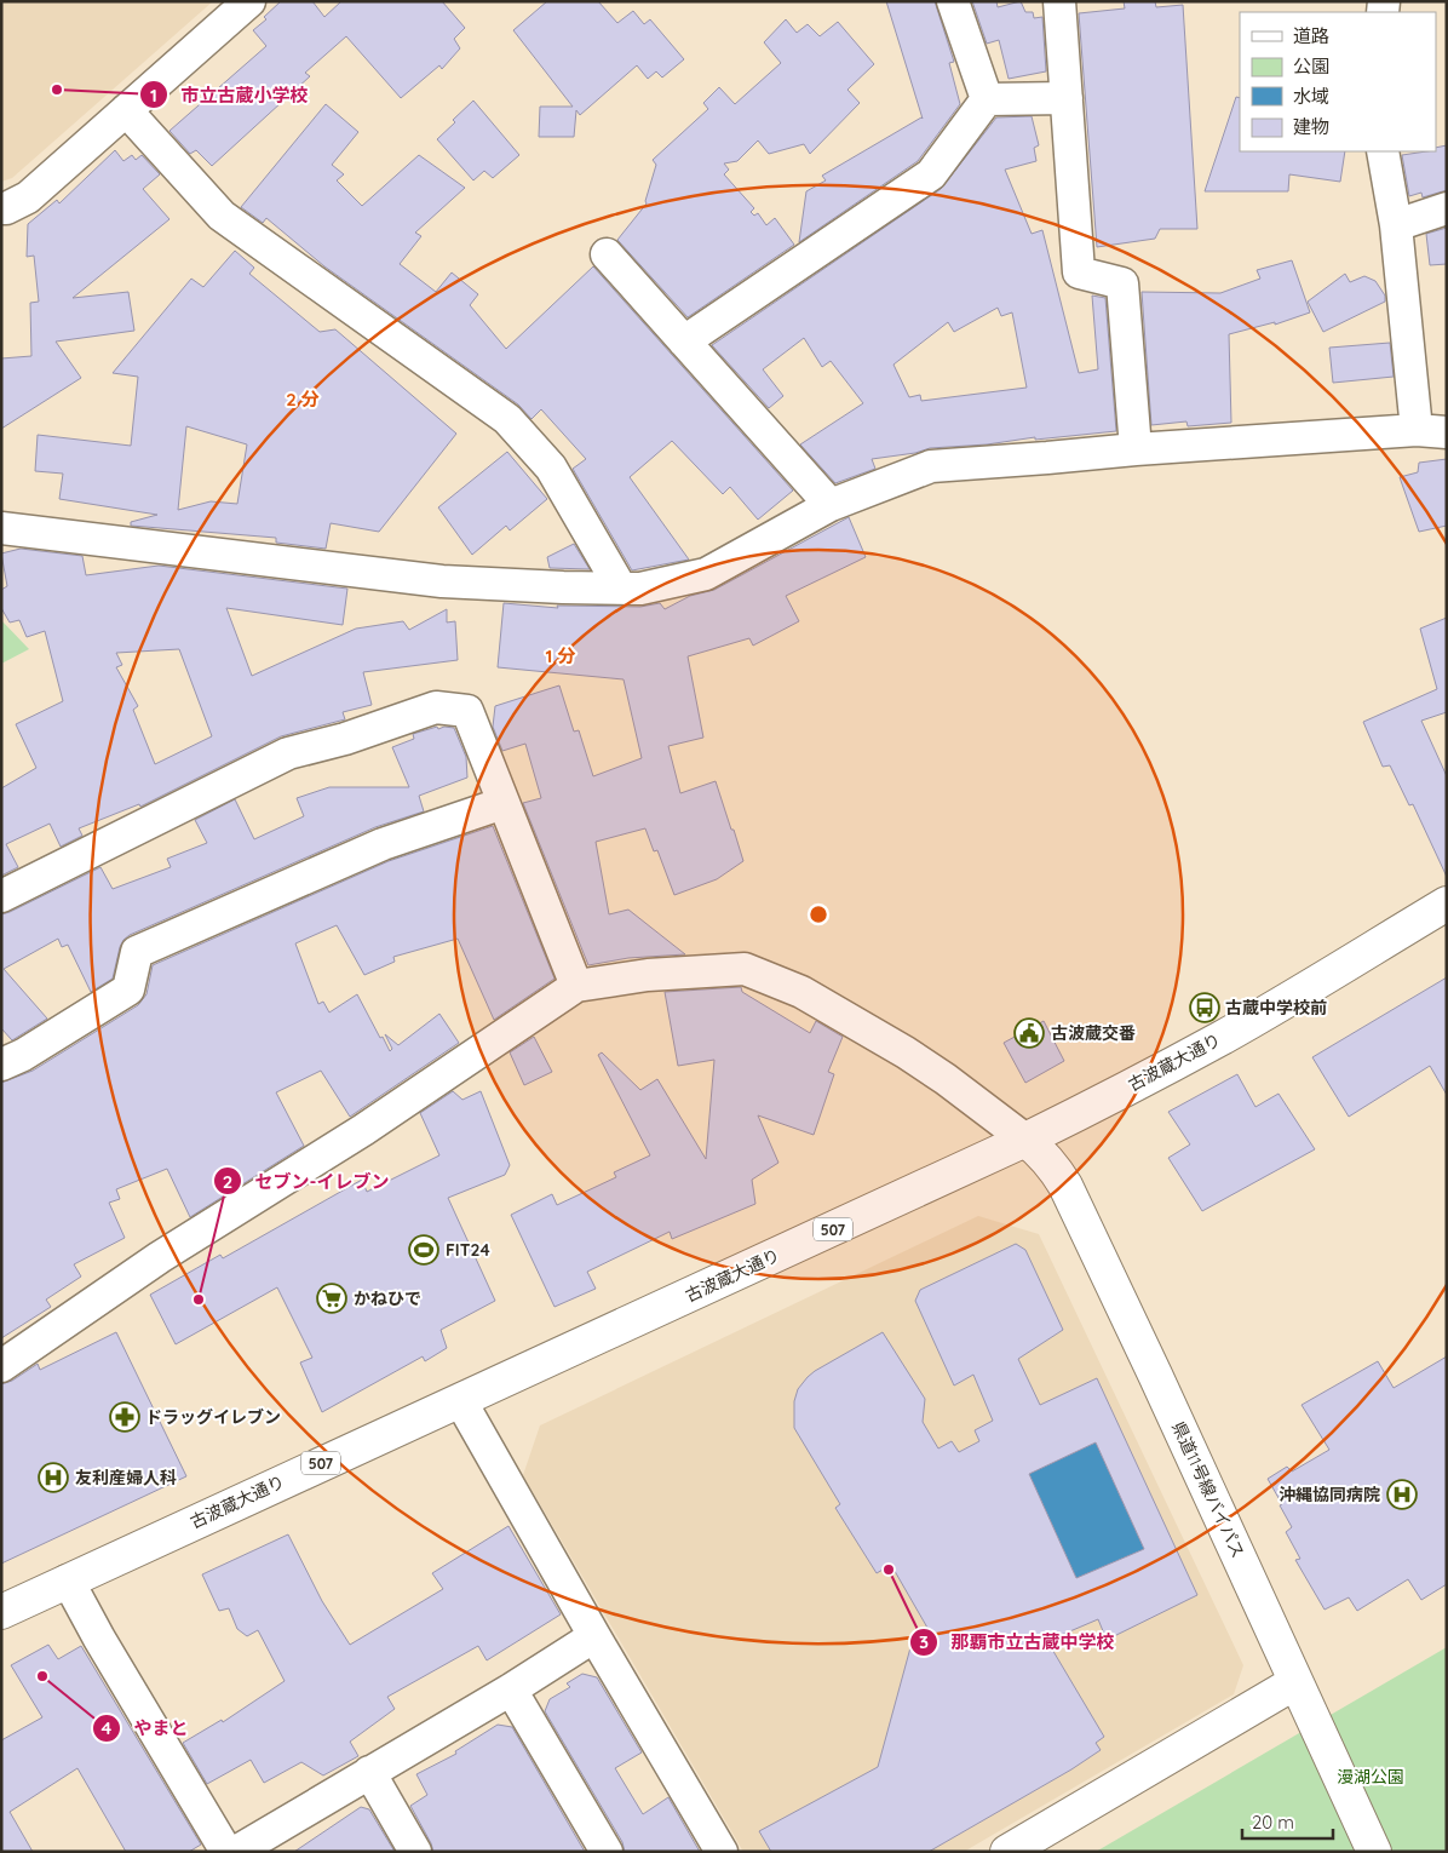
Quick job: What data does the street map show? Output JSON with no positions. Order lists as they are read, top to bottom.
{
  "streets": {
    "main road": ["古波蔵大通り", "507", "県道11号線バイパス"]
  },
  "crossings": [
    ["古波蔵大通り", "県道11号線バイパス"]
  ],
  "parks": ["漫湖公園"],
  "places": {
    "other": [
      "市立古蔵小学校",
      "セブン-イレブン",
      "那覇市立古蔵中学校",
      "やまと"
    ],
    "bus stop": ["古蔵中学校前"],
    "public building": ["古波蔵交番"],
    "sports": ["FIT24"],
    "supermarket": ["かねひで"],
    "pharmacy": ["ドラッグイレブン"],
    "hospital": ["友利産婦人科", "沖縄協同病院"]
  },
  "legend": [
    "道路",
    "公園",
    "水域",
    "建物"
  ],
  "scale_bar": "20 m",
  "rings": ["2 分", "1 分"]
}
